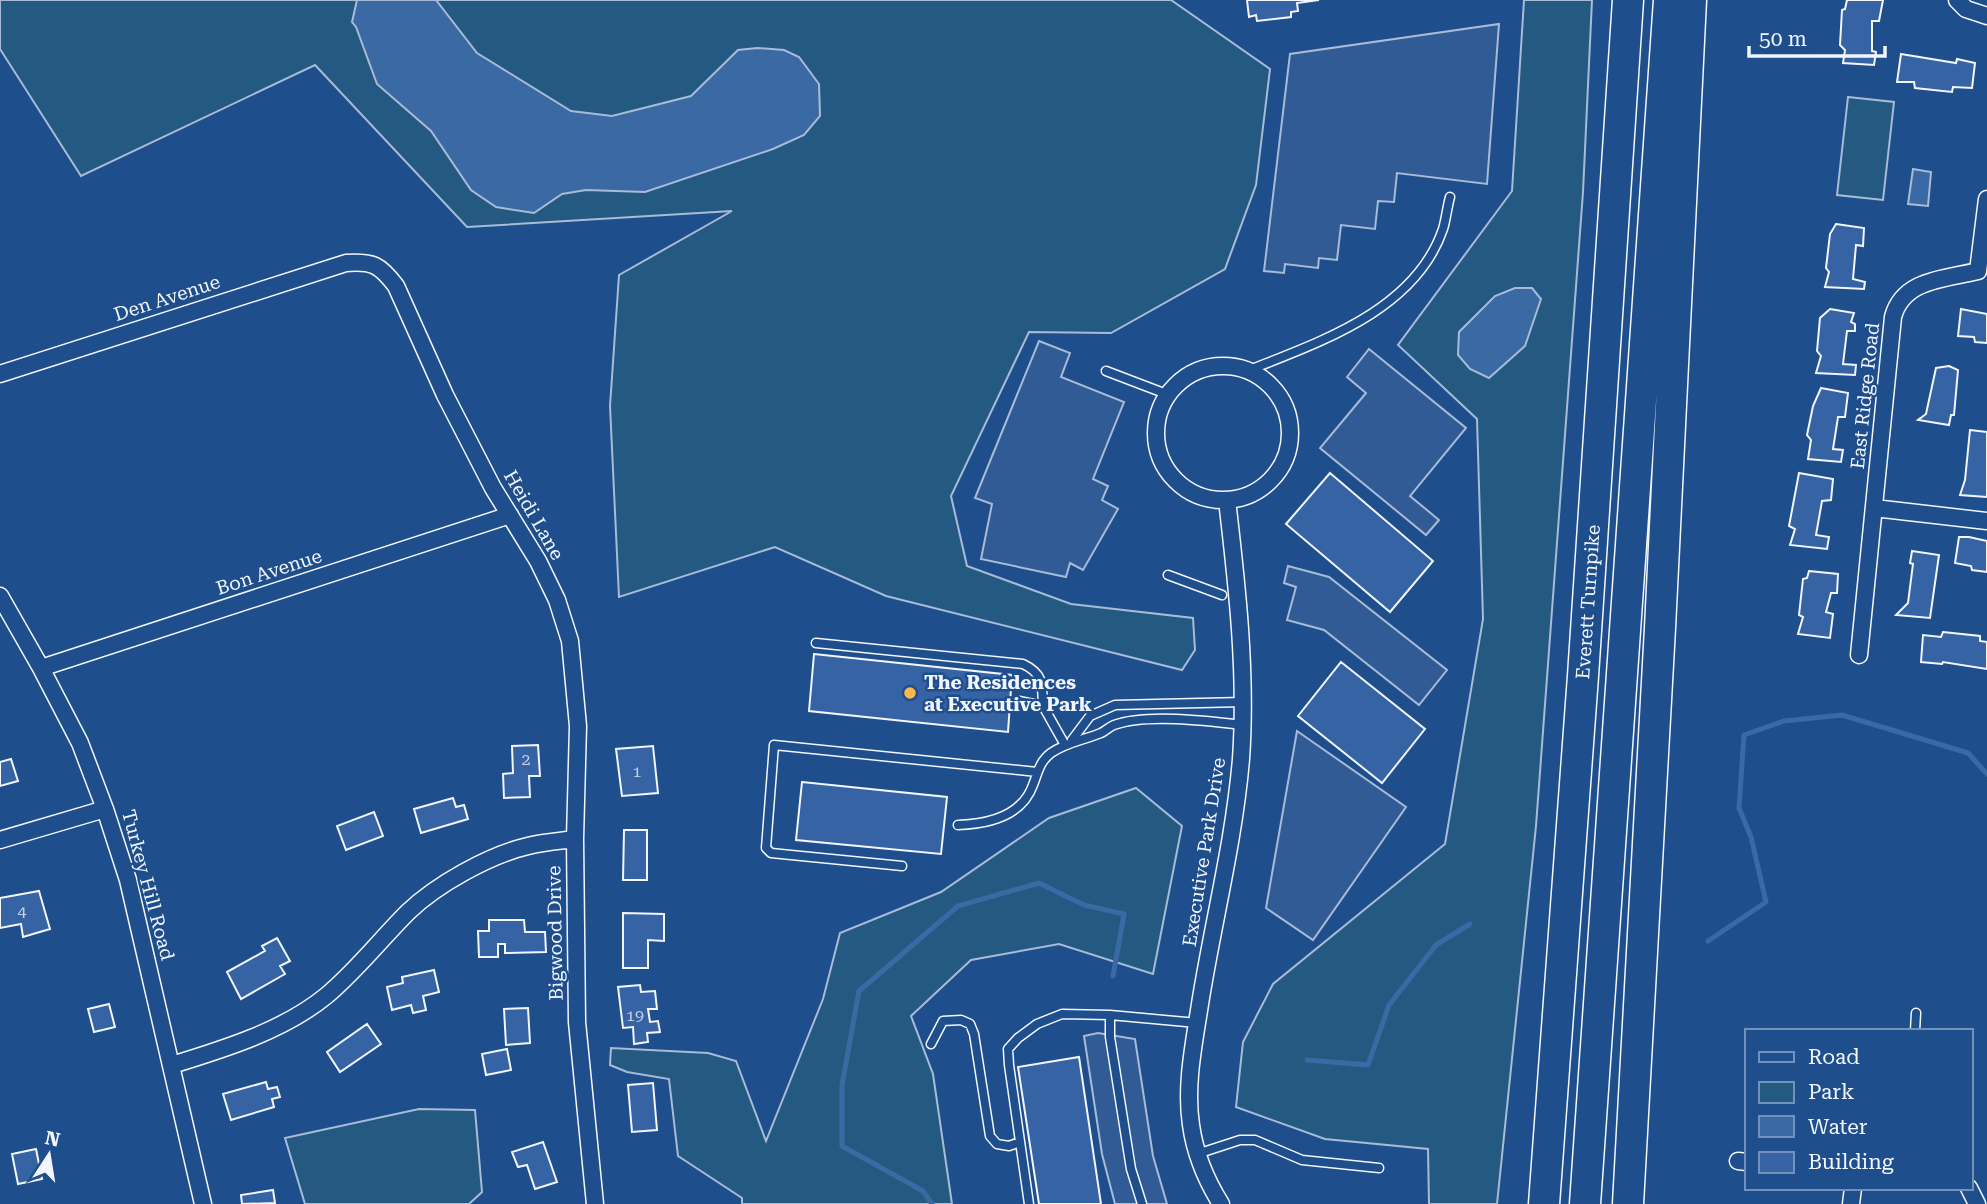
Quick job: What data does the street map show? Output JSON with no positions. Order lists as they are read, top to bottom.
{
  "streets": {
    "highway": ["Everett Turnpike"],
    "street": [
      "Den Avenue",
      "East Ridge Road",
      "Heidi Lane",
      "Bon Avenue",
      "Executive Park Drive",
      "Turkey Hill Road",
      "Bigwood Drive"
    ]
  },
  "crossings": [
    ["Den Avenue", "Heidi Lane"],
    ["Heidi Lane", "Bon Avenue"],
    ["Heidi Lane", "Bigwood Drive"],
    ["Bon Avenue", "Turkey Hill Road"],
    ["Turkey Hill Road", "Bigwood Drive"]
  ],
  "places": ["The Residences at Executive Park"],
  "house_numbers": [
    "2",
    "1",
    "4",
    "19"
  ],
  "legend": [
    "Road",
    "Park",
    "Water",
    "Building"
  ],
  "scale_bar": "50 m",
  "north": "top"
}
